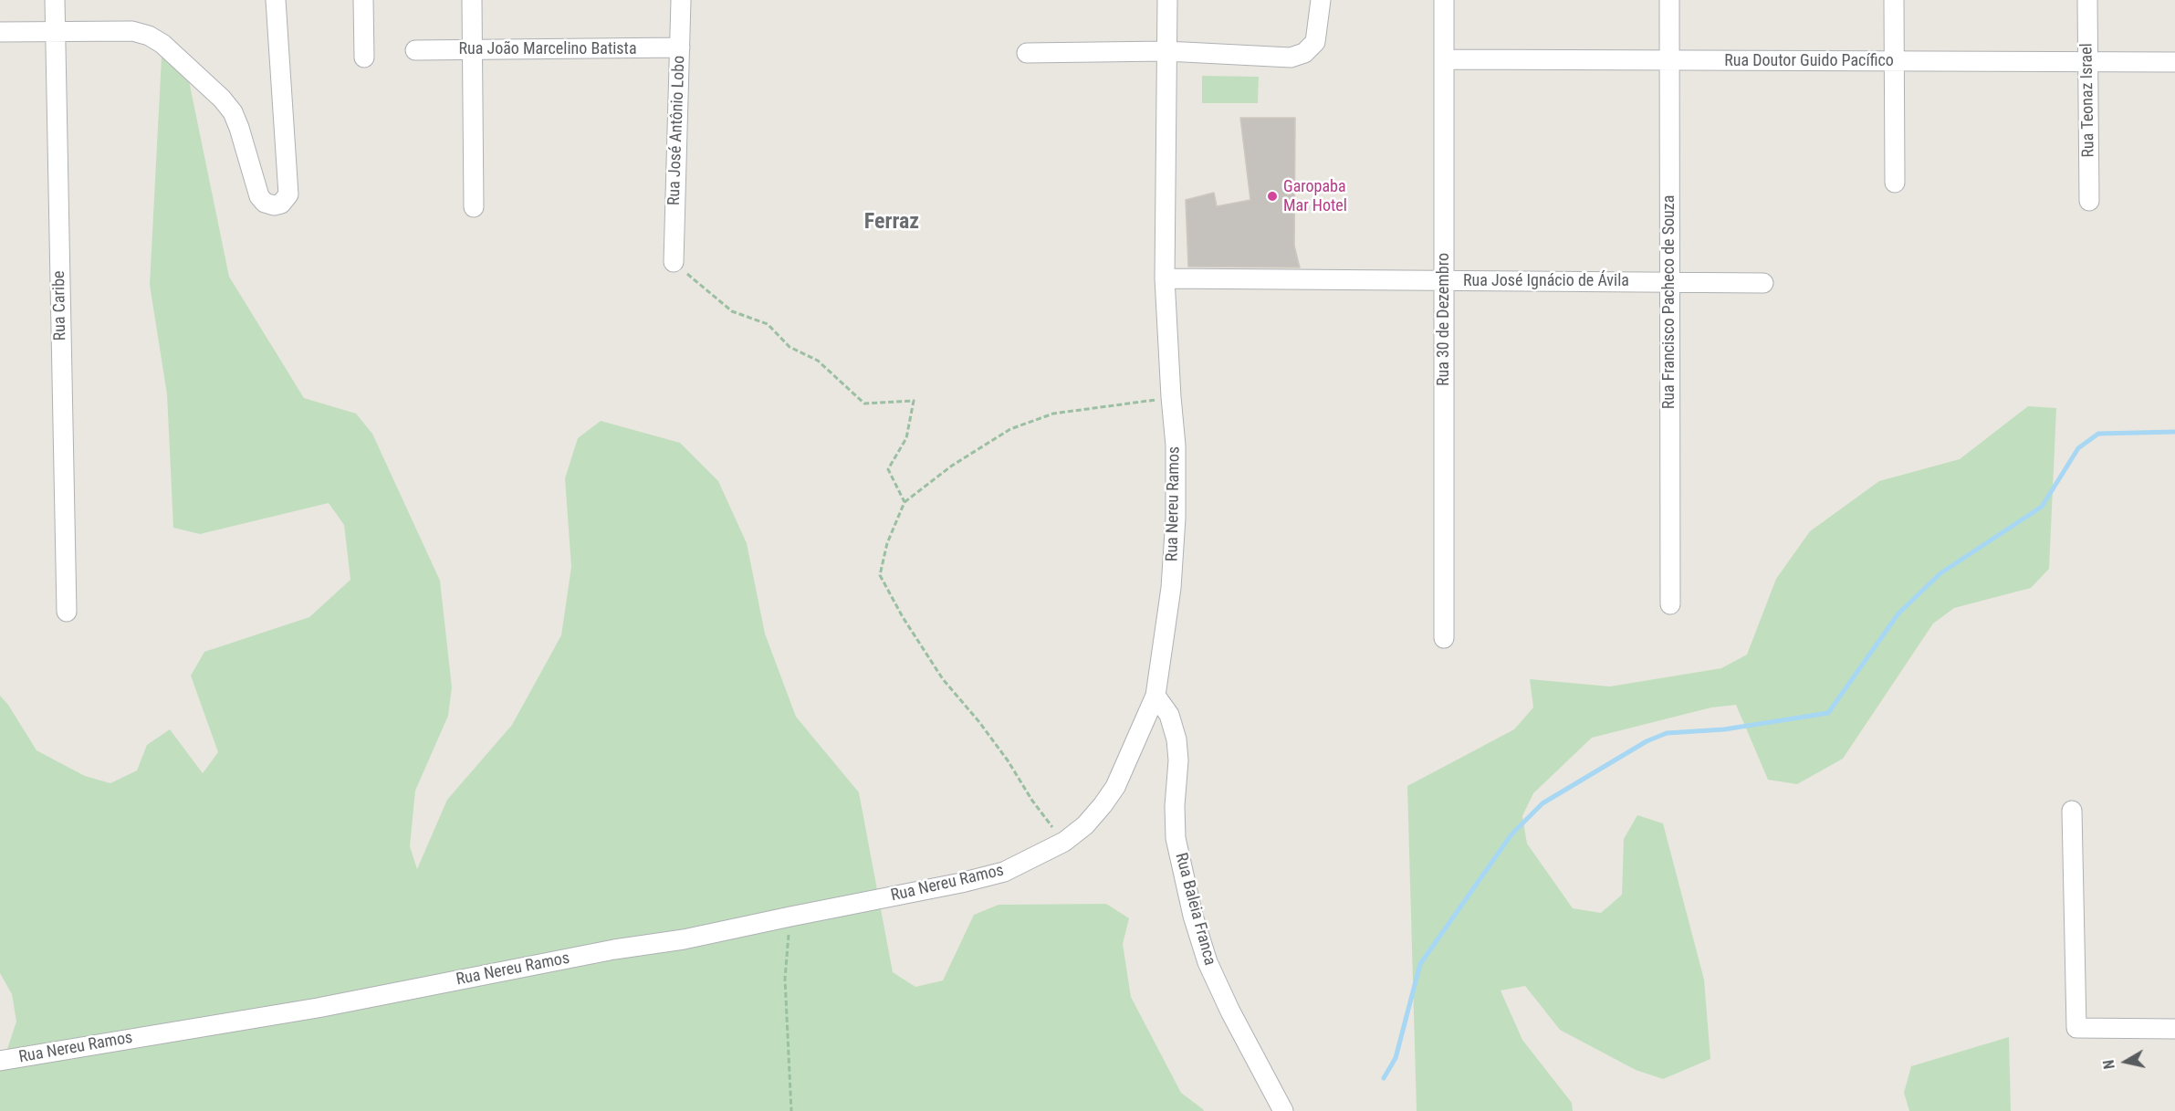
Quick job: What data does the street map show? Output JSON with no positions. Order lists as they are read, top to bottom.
{
  "streets": {
    "street": [
      "Rua João Marcelino Batista",
      "Rua Doutor Guido Pacífico",
      "Rua Teonaz Israel",
      "Rua José Antônio Lobo",
      "Rua José Ignácio de Ávila",
      "Rua Francisco Pacheco de Souza",
      "Rua Caribe",
      "Rua 30 de Dezembro",
      "Rua Nereu Ramos",
      "Rua Baleia Franca"
    ]
  },
  "crossings": [
    ["Rua João Marcelino Batista", "Rua José Antônio Lobo"],
    ["Rua Doutor Guido Pacífico", "Rua Teonaz Israel"],
    ["Rua Doutor Guido Pacífico", "Rua Francisco Pacheco de Souza"],
    ["Rua Doutor Guido Pacífico", "Rua 30 de Dezembro"],
    ["Rua José Ignácio de Ávila", "Rua Francisco Pacheco de Souza"],
    ["Rua José Ignácio de Ávila", "Rua 30 de Dezembro"],
    ["Rua José Ignácio de Ávila", "Rua Nereu Ramos"],
    ["Rua Nereu Ramos", "Rua Baleia Franca"]
  ],
  "districts": ["Ferraz"],
  "places": ["Garopaba Mar Hotel"],
  "north": "left"
}
